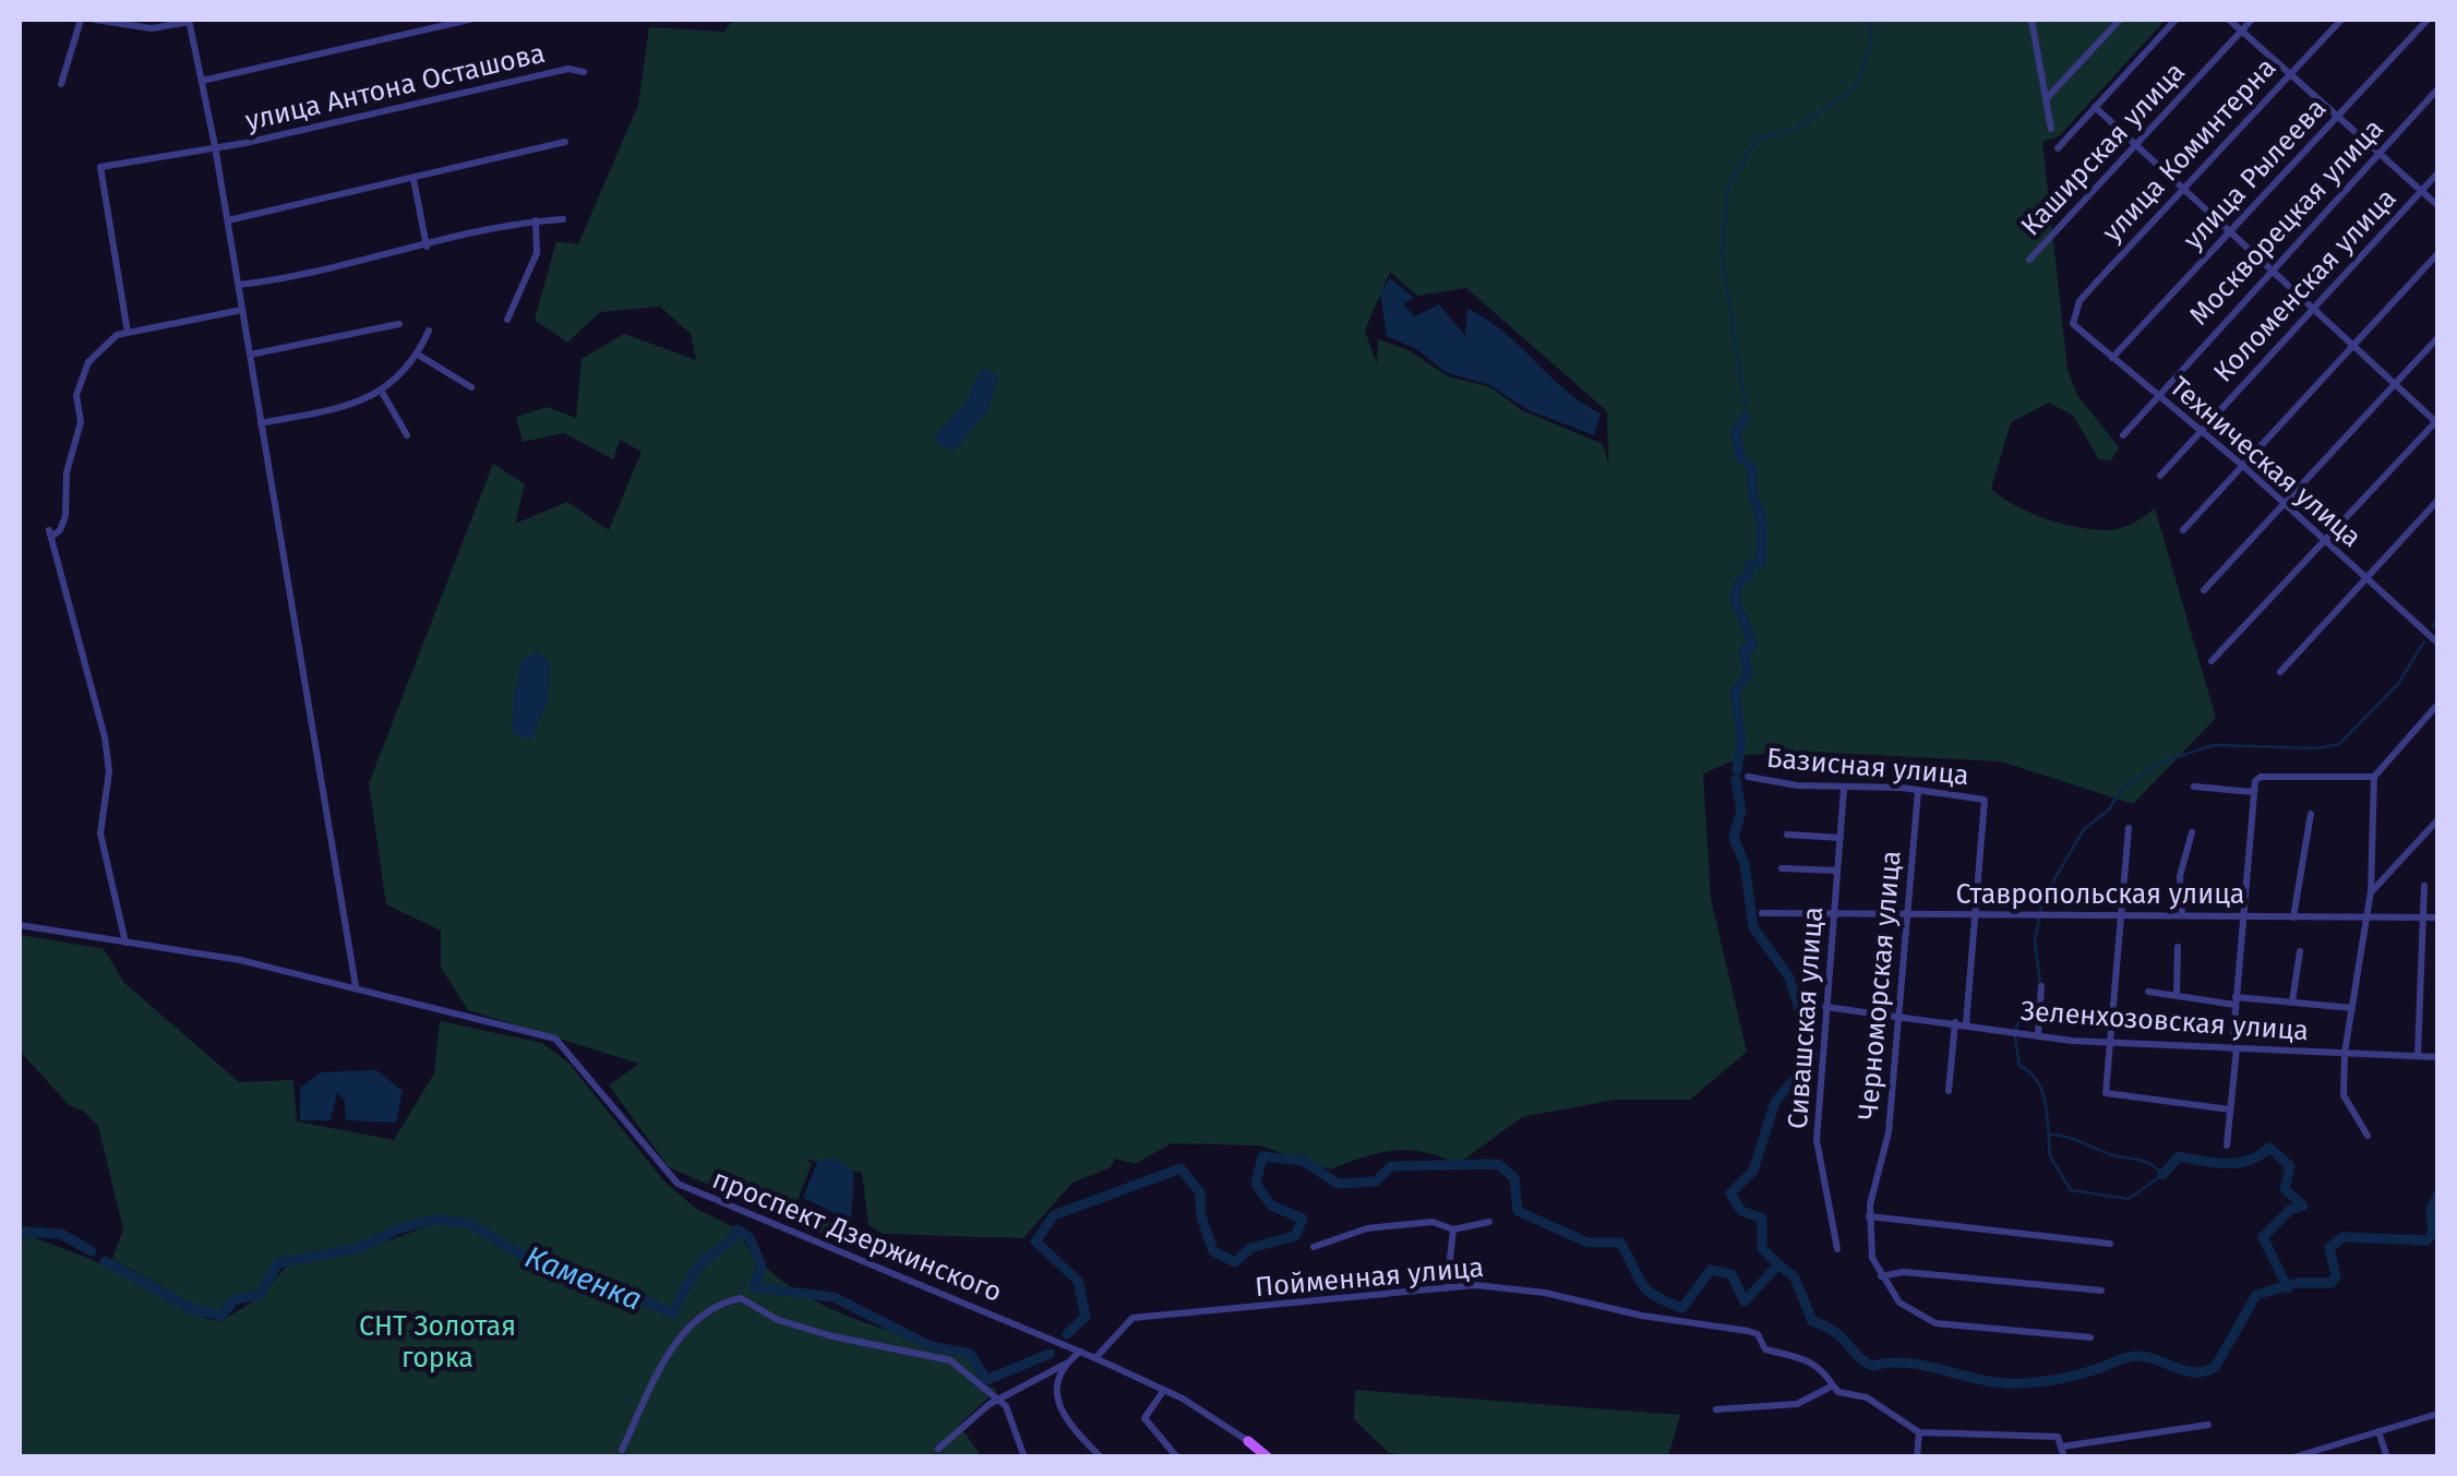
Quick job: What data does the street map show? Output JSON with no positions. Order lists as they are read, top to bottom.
{
  "streets": {
    "main road": ["проспект Дзержинского"],
    "street": [
      "улица Антона Осташова",
      "Каширская улица",
      "улица Коминтерна",
      "улица Рылеева",
      "Москворецкая улица",
      "Коломенская улица",
      "Техническая улица",
      "Базисная улица",
      "Ставропольская улица",
      "Черноморская улица",
      "Сивашская улица",
      "Зеленхозовская улица",
      "Пойменная улица"
    ]
  },
  "crossings": [
    ["улица Коминтерна", "Техническая улица"],
    ["улица Рылеева", "Техническая улица"],
    ["Москворецкая улица", "Техническая улица"],
    ["Коломенская улица", "Техническая улица"],
    ["Базисная улица", "Ставропольская улица"],
    ["Базисная улица", "Черноморская улица"],
    ["Базисная улица", "Сивашская улица"],
    ["Ставропольская улица", "Черноморская улица"],
    ["Ставропольская улица", "Сивашская улица"],
    ["Черноморская улица", "Зеленхозовская улица"],
    ["Сивашская улица", "Зеленхозовская улица"],
    ["проспект Дзержинского", "Пойменная улица"]
  ],
  "water": ["Каменка"],
  "parks": ["СНТ Золотая горка"]
}
